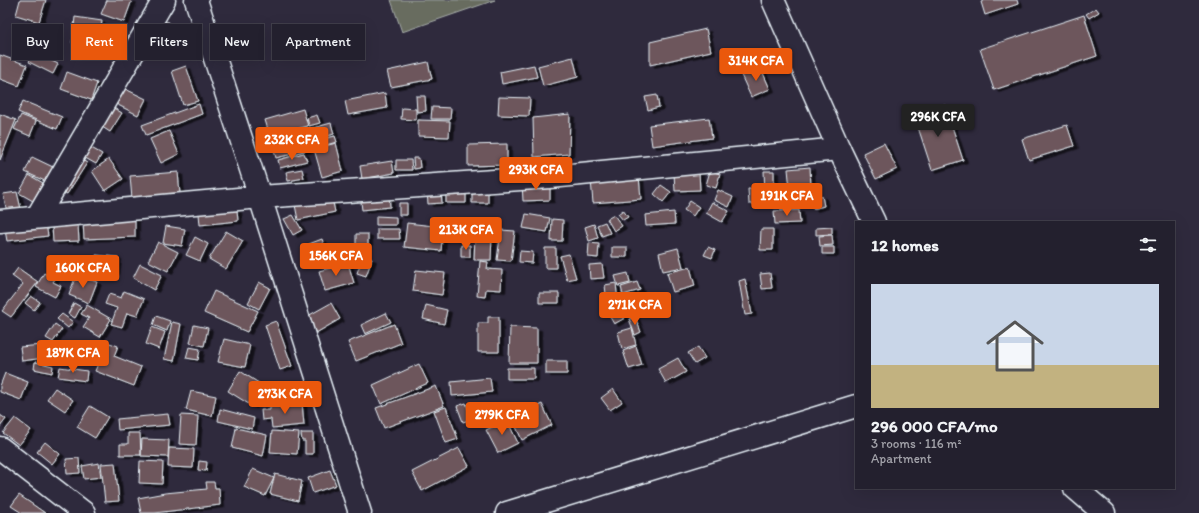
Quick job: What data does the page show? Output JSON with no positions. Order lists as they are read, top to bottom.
{
  "page": {
    "chip": [
      "Buy",
      "Rent",
      "Filters",
      "New",
      "Apartment"
    ],
    "price": [
      "314K CFA",
      "296K CFA",
      "232K CFA",
      "293K CFA",
      "191K CFA",
      "213K CFA",
      "156K CFA",
      "160K CFA",
      "271K CFA",
      "187K CFA",
      "273K CFA",
      "279K CFA"
    ],
    "heading": "12 homes",
    "list": [
      {
        "name": "296 000 CFA/mo",
        "note": "3 rooms · 116 m² · Apartment"
      }
    ]
  }
}
